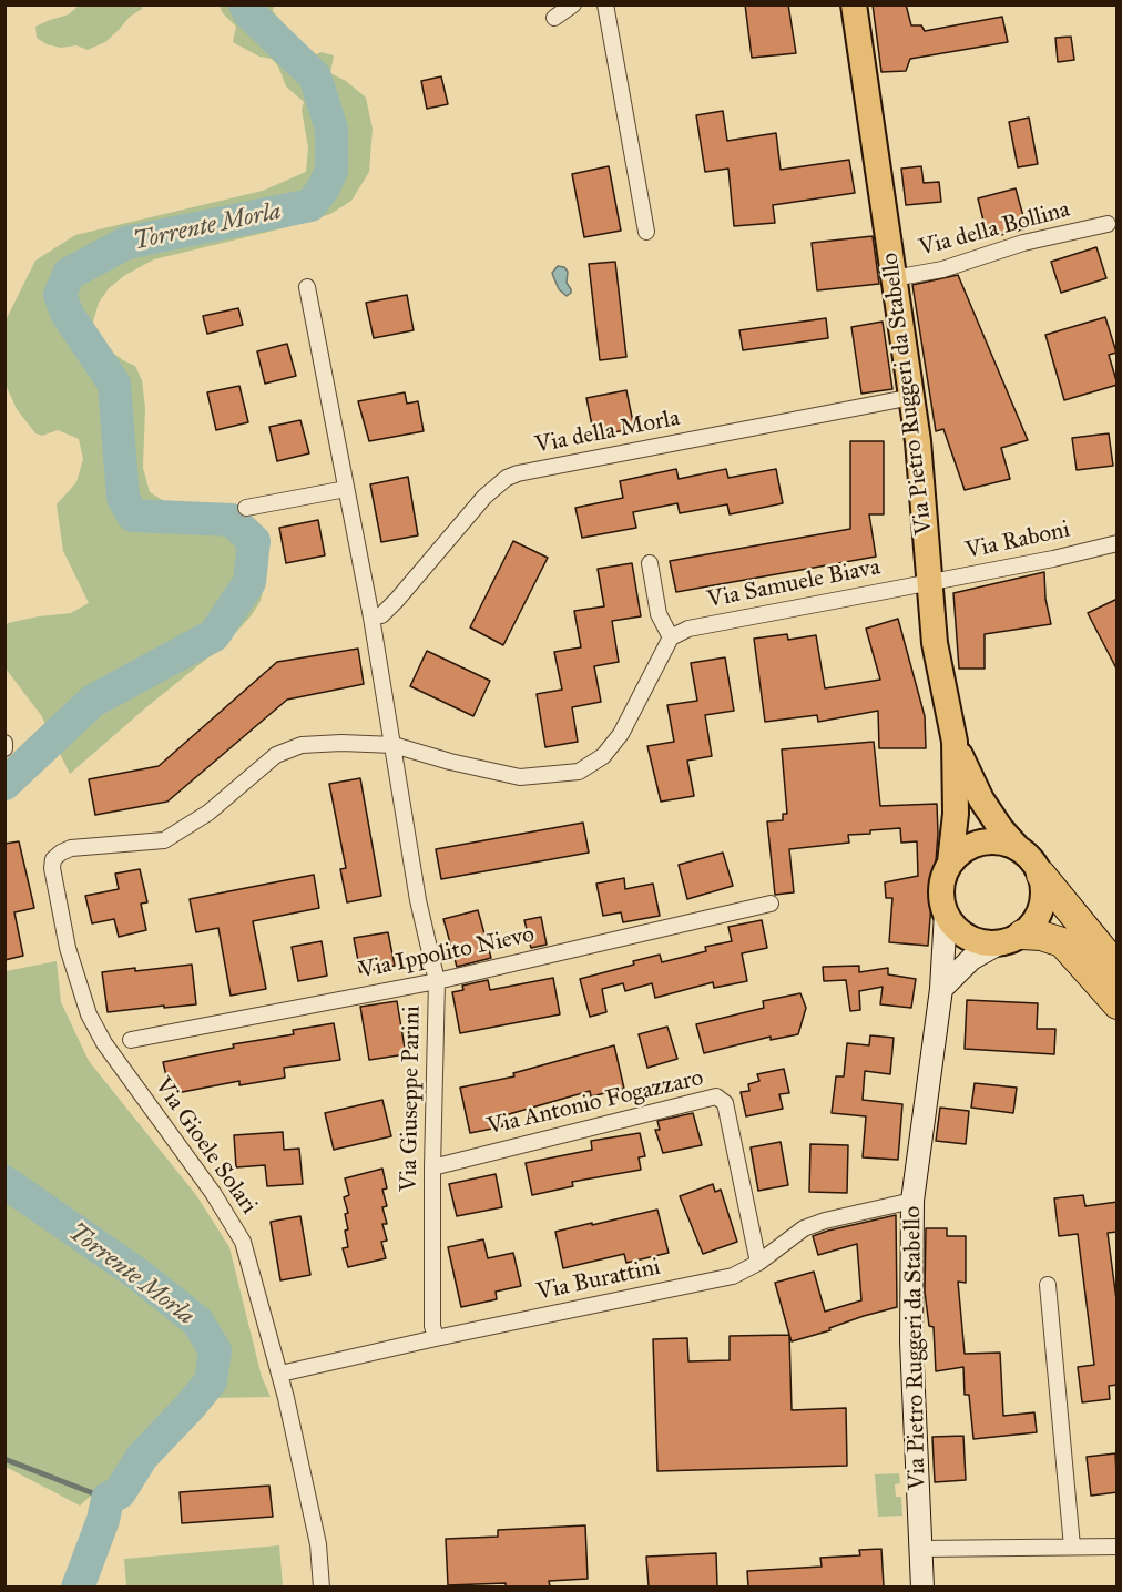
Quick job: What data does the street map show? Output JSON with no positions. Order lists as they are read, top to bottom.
{
  "streets": {
    "main road": ["Via Pietro Ruggeri da Stabello"],
    "street": [
      "Via della Bollina",
      "Via della Morla",
      "Via Raboni",
      "Via Samuele Biava",
      "Via Ippolito Nievo",
      "Via Giuseppe Parini",
      "Via Antonio Fogazzaro",
      "Via Gioele Solari",
      "Via Burattini"
    ]
  },
  "crossings": [
    ["Via della Bollina", "Via Pietro Ruggeri da Stabello"],
    ["Via Pietro Ruggeri da Stabello", "Via della Morla"],
    ["Via Pietro Ruggeri da Stabello", "Via Raboni"],
    ["Via Pietro Ruggeri da Stabello", "Via Samuele Biava"],
    ["Via Pietro Ruggeri da Stabello", "Via Burattini"],
    ["Via Raboni", "Via Samuele Biava"],
    ["Via Ippolito Nievo", "Via Giuseppe Parini"],
    ["Via Giuseppe Parini", "Via Antonio Fogazzaro"],
    ["Via Giuseppe Parini", "Via Gioele Solari"],
    ["Via Giuseppe Parini", "Via Burattini"],
    ["Via Antonio Fogazzaro", "Via Burattini"],
    ["Via Gioele Solari", "Via Burattini"]
  ],
  "water": ["Torrente Morla"]
}
